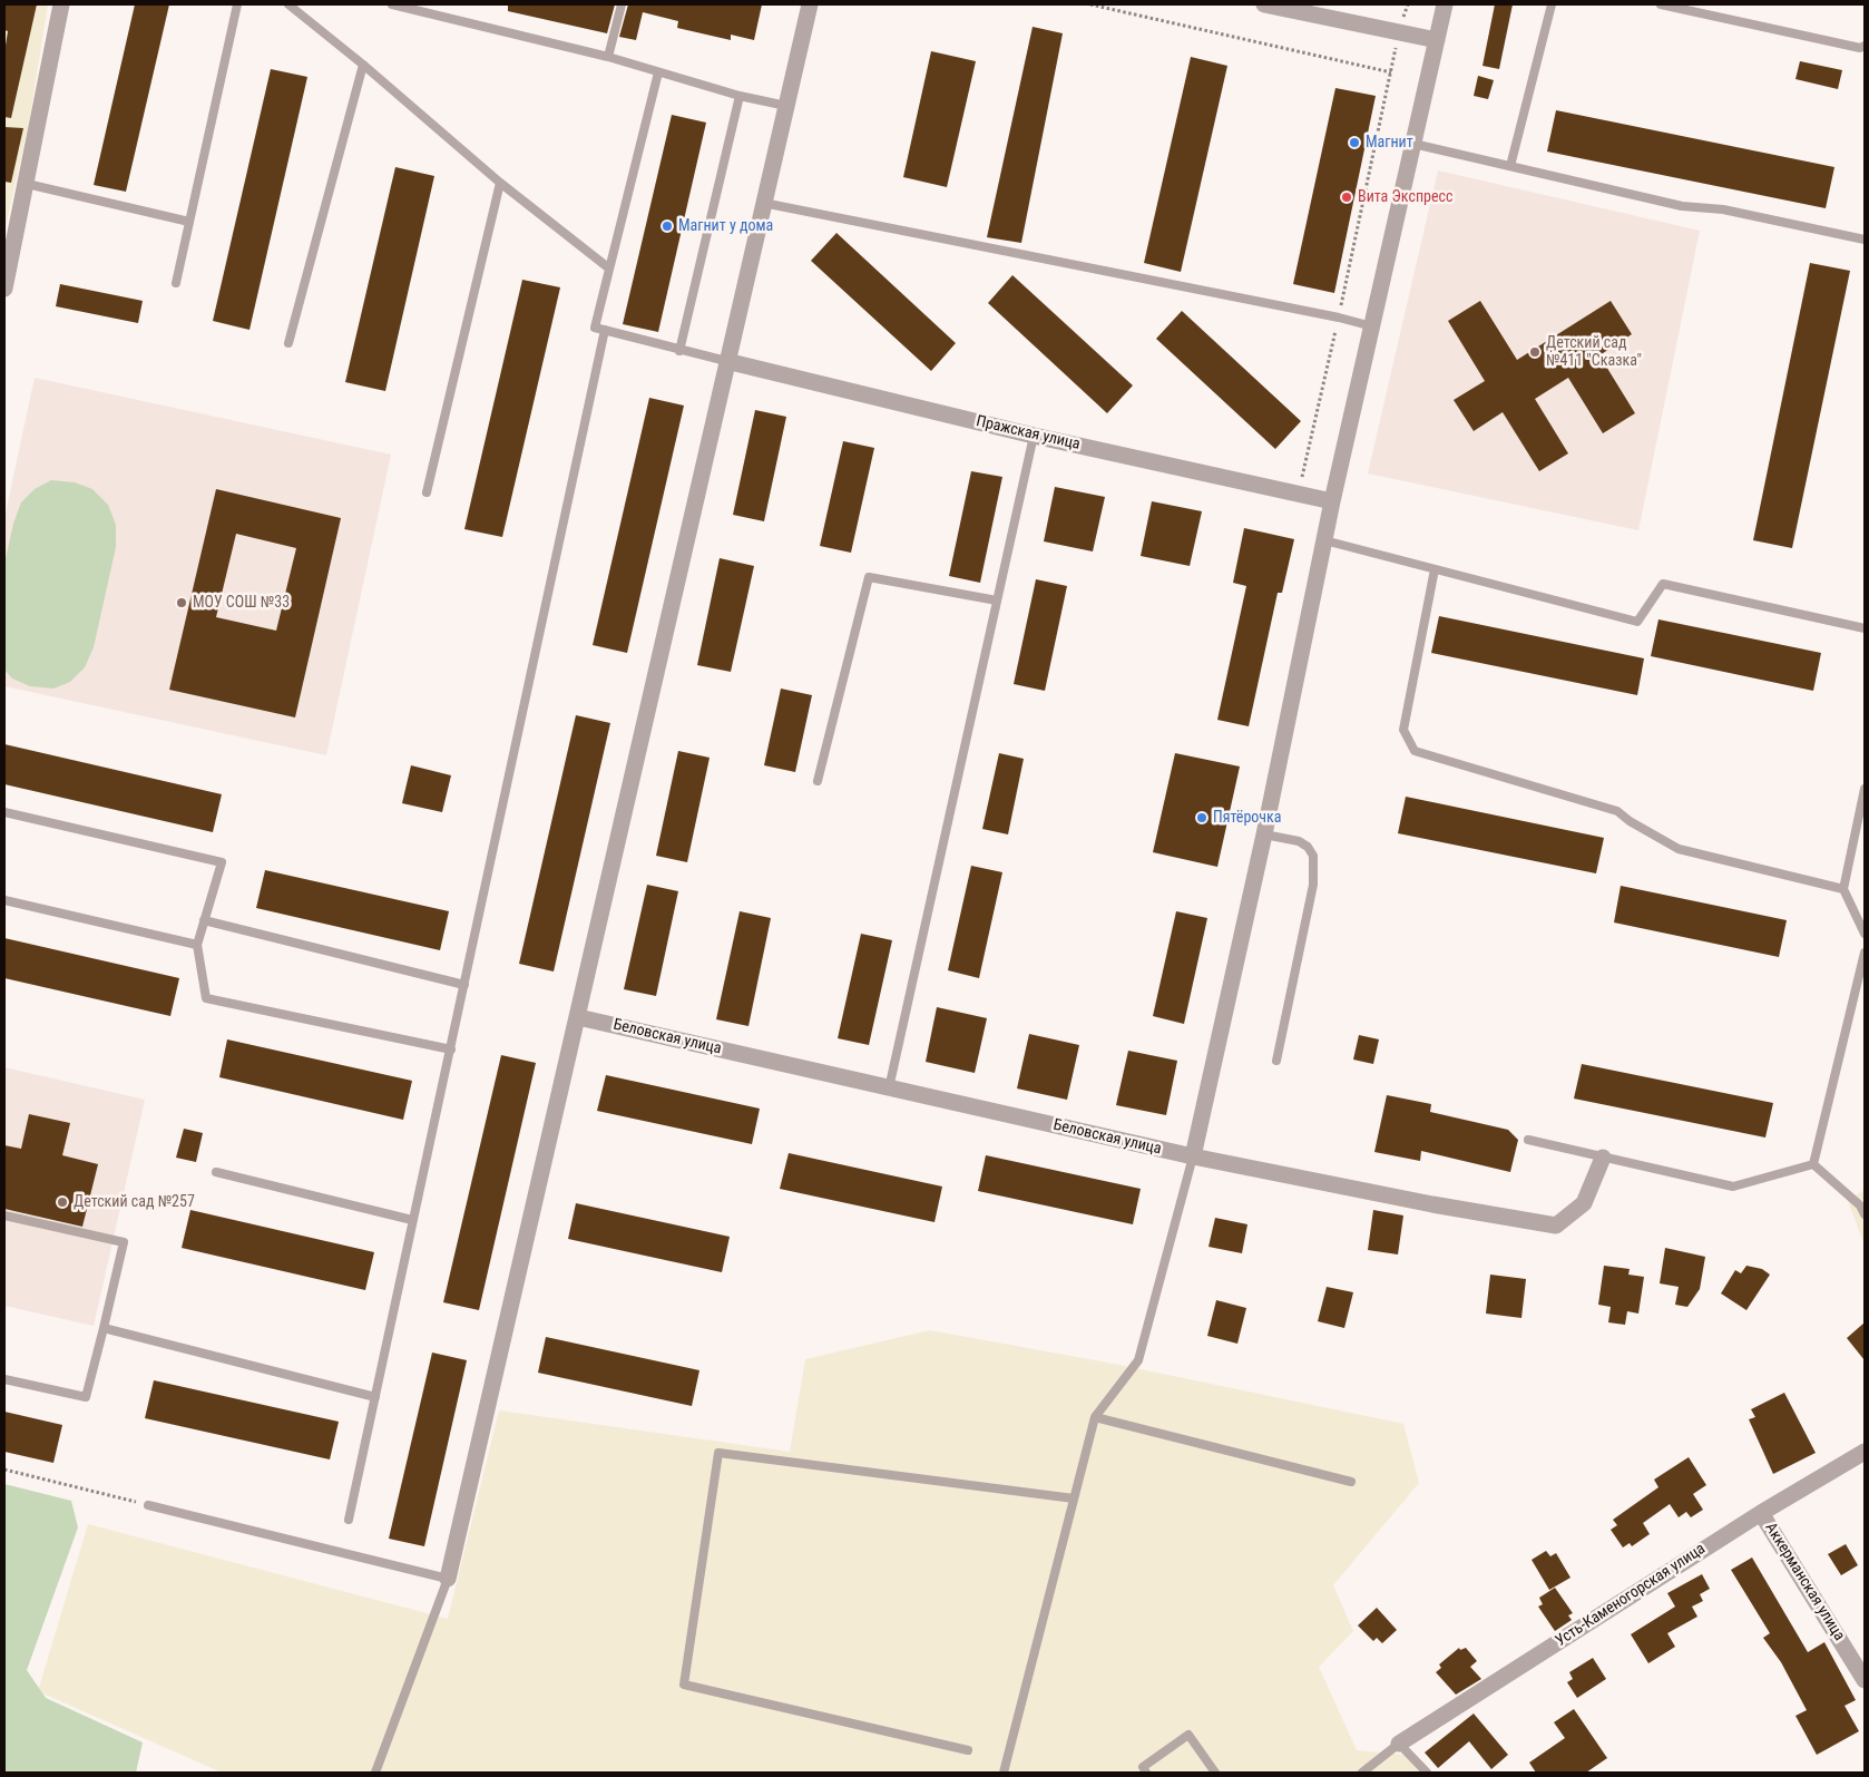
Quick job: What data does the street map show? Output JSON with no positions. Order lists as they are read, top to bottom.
{
  "streets": {
    "street": [
      "Пражская улица",
      "Беловская улица",
      "Аккерманская улица",
      "Усть-Каменогорская улица"
    ]
  },
  "crossings": [
    ["Аккерманская улица", "Усть-Каменогорская улица"]
  ],
  "places": [
    "Магнит",
    "Вита Экспресс",
    "Магнит у дома",
    "Детский сад №411 \"Сказка\"",
    "МОУ СОШ №33",
    "Пятёрочка",
    "Детский сад №257"
  ]
}
